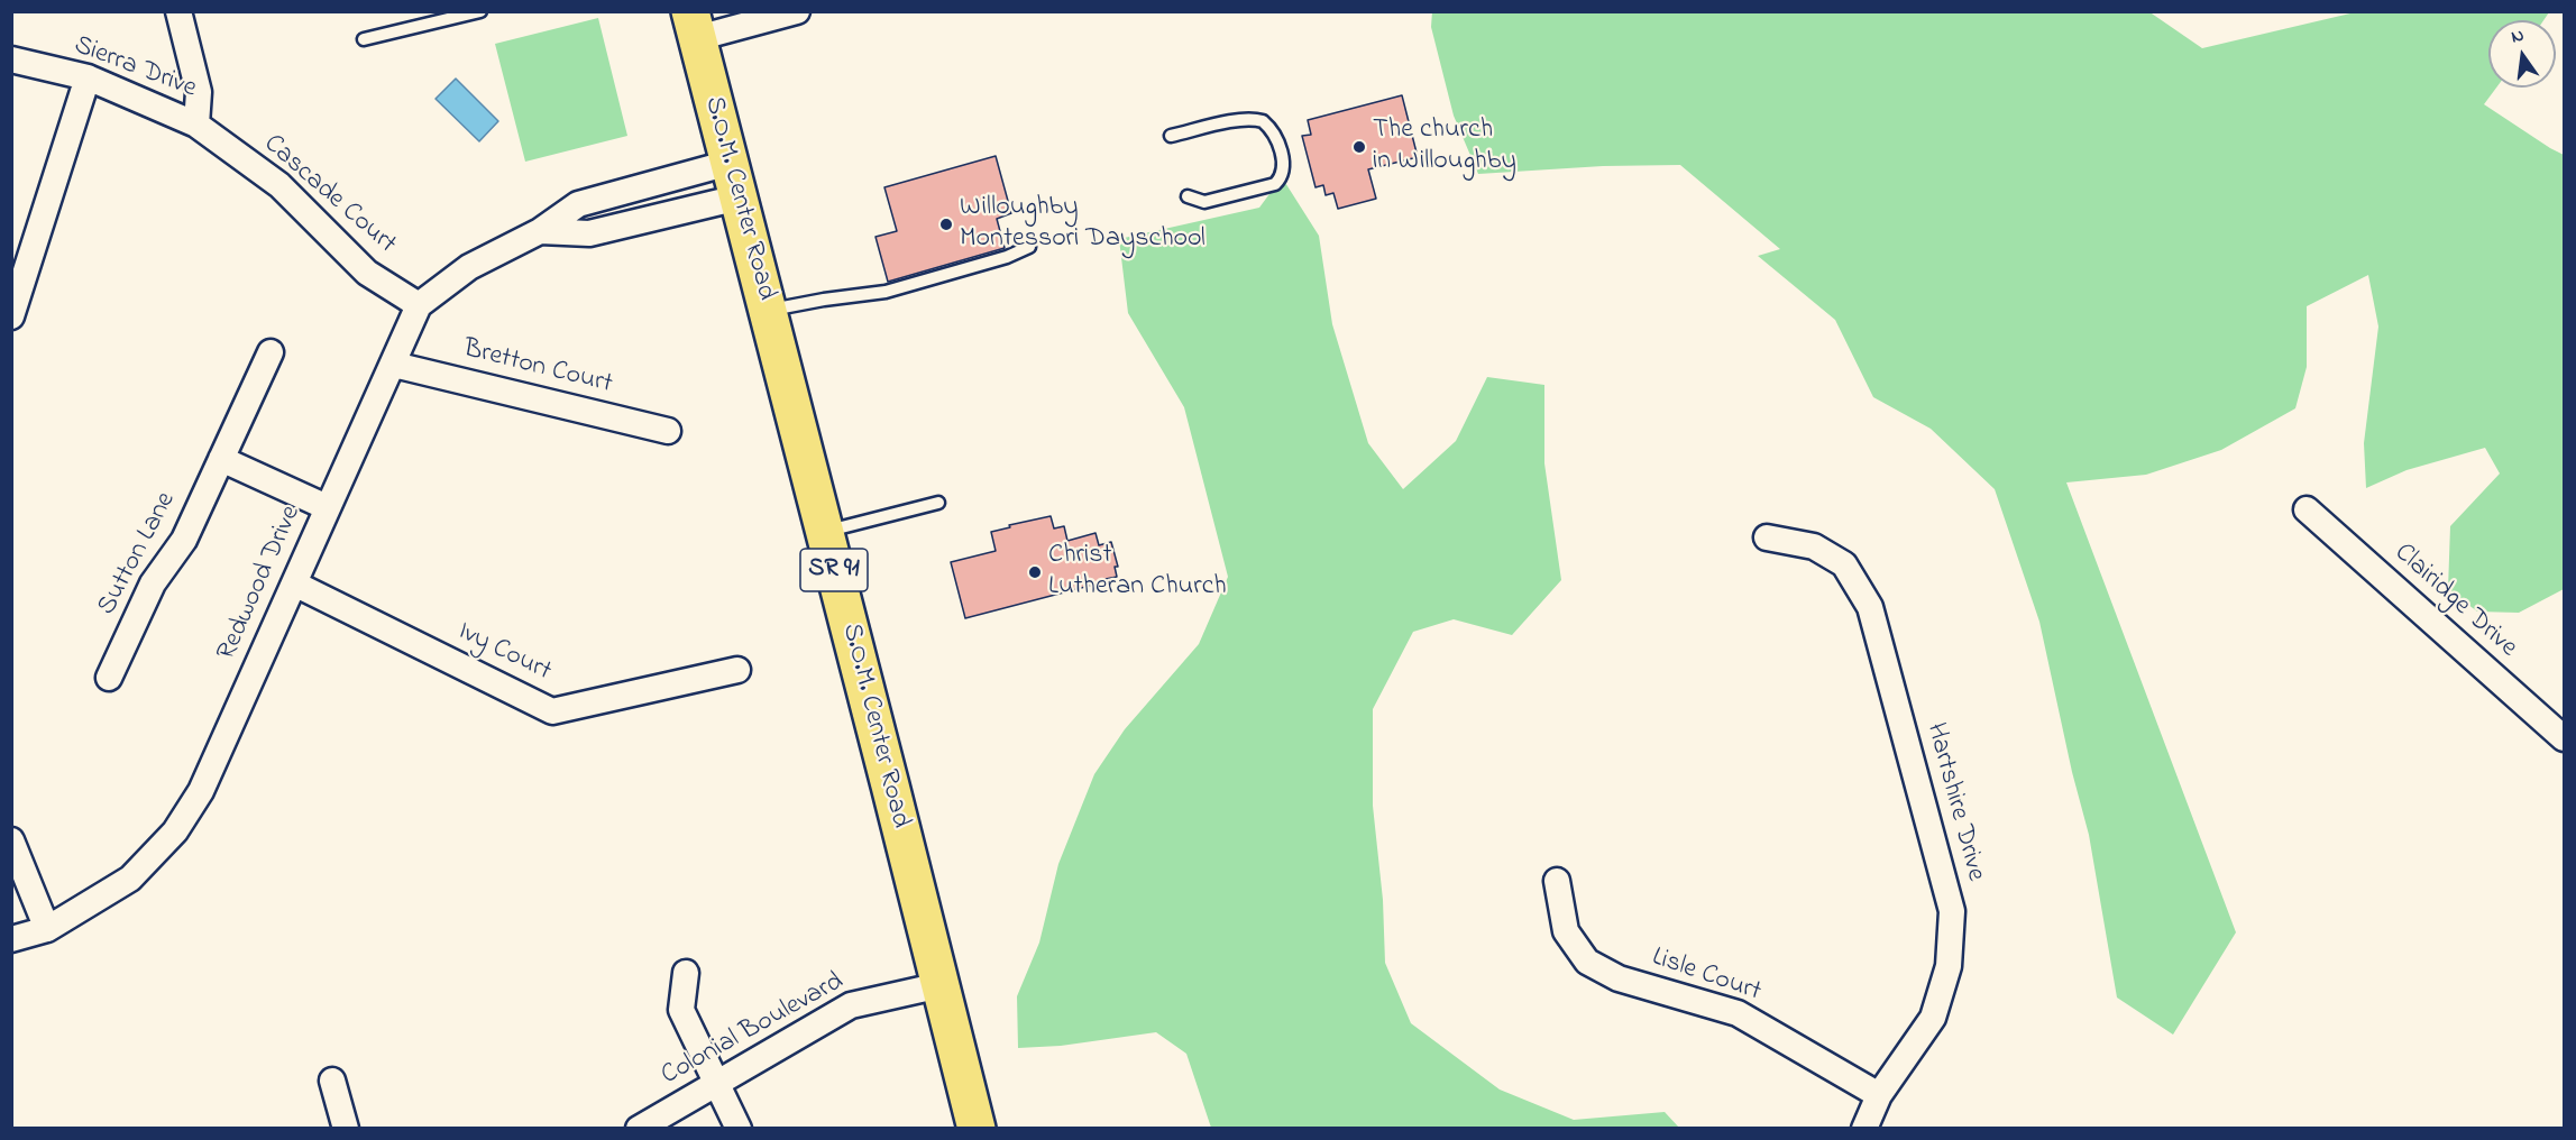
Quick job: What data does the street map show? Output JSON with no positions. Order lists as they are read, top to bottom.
{
  "streets": {
    "main road": ["S.O.M. Center Road", "SR 91"],
    "street": [
      "Sierra Drive",
      "Cascade Court",
      "Bretton Court",
      "Sutton Lane",
      "Redwood Drive",
      "Clairidge Drive",
      "Ivy Court",
      "Hartshire Drive",
      "Lisle Court",
      "Colonial Boulevard"
    ]
  },
  "crossings": [
    ["Sierra Drive", "Cascade Court"],
    ["Cascade Court", "Redwood Drive"],
    ["S.O.M. Center Road", "Colonial Boulevard"],
    ["Bretton Court", "Redwood Drive"],
    ["Redwood Drive", "Ivy Court"],
    ["Hartshire Drive", "Lisle Court"]
  ],
  "places": ["The church in Willoughby", "Willoughby Montessori Dayschool", "Christ Lutheran Church"],
  "north": "top"
}
